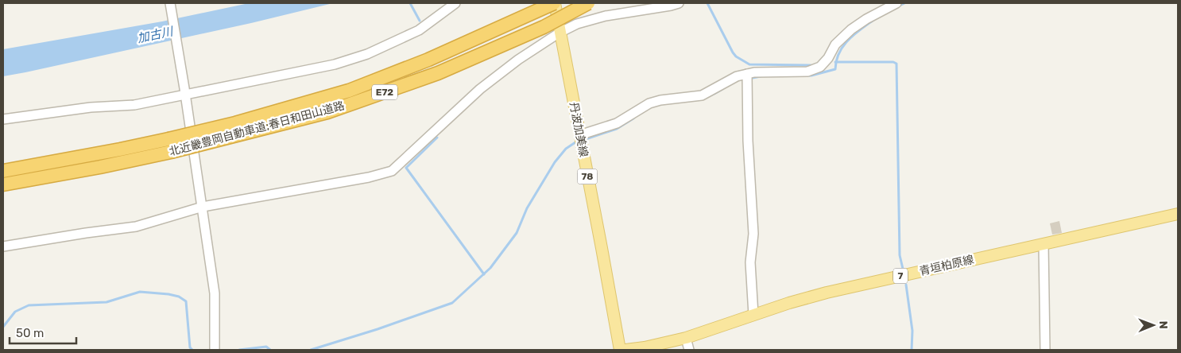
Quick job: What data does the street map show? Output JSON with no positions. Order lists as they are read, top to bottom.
{
  "streets": {
    "highway": ["E72", "北近畿豊岡自動車道;春日和田山道路"],
    "main road": [
      "丹波加美線",
      "78",
      "青垣柏原線",
      "7"
    ]
  },
  "crossings": [
    ["北近畿豊岡自動車道;春日和田山道路", "丹波加美線"]
  ],
  "water": ["加古川"],
  "scale_bar": "50 m",
  "north": "right"
}
